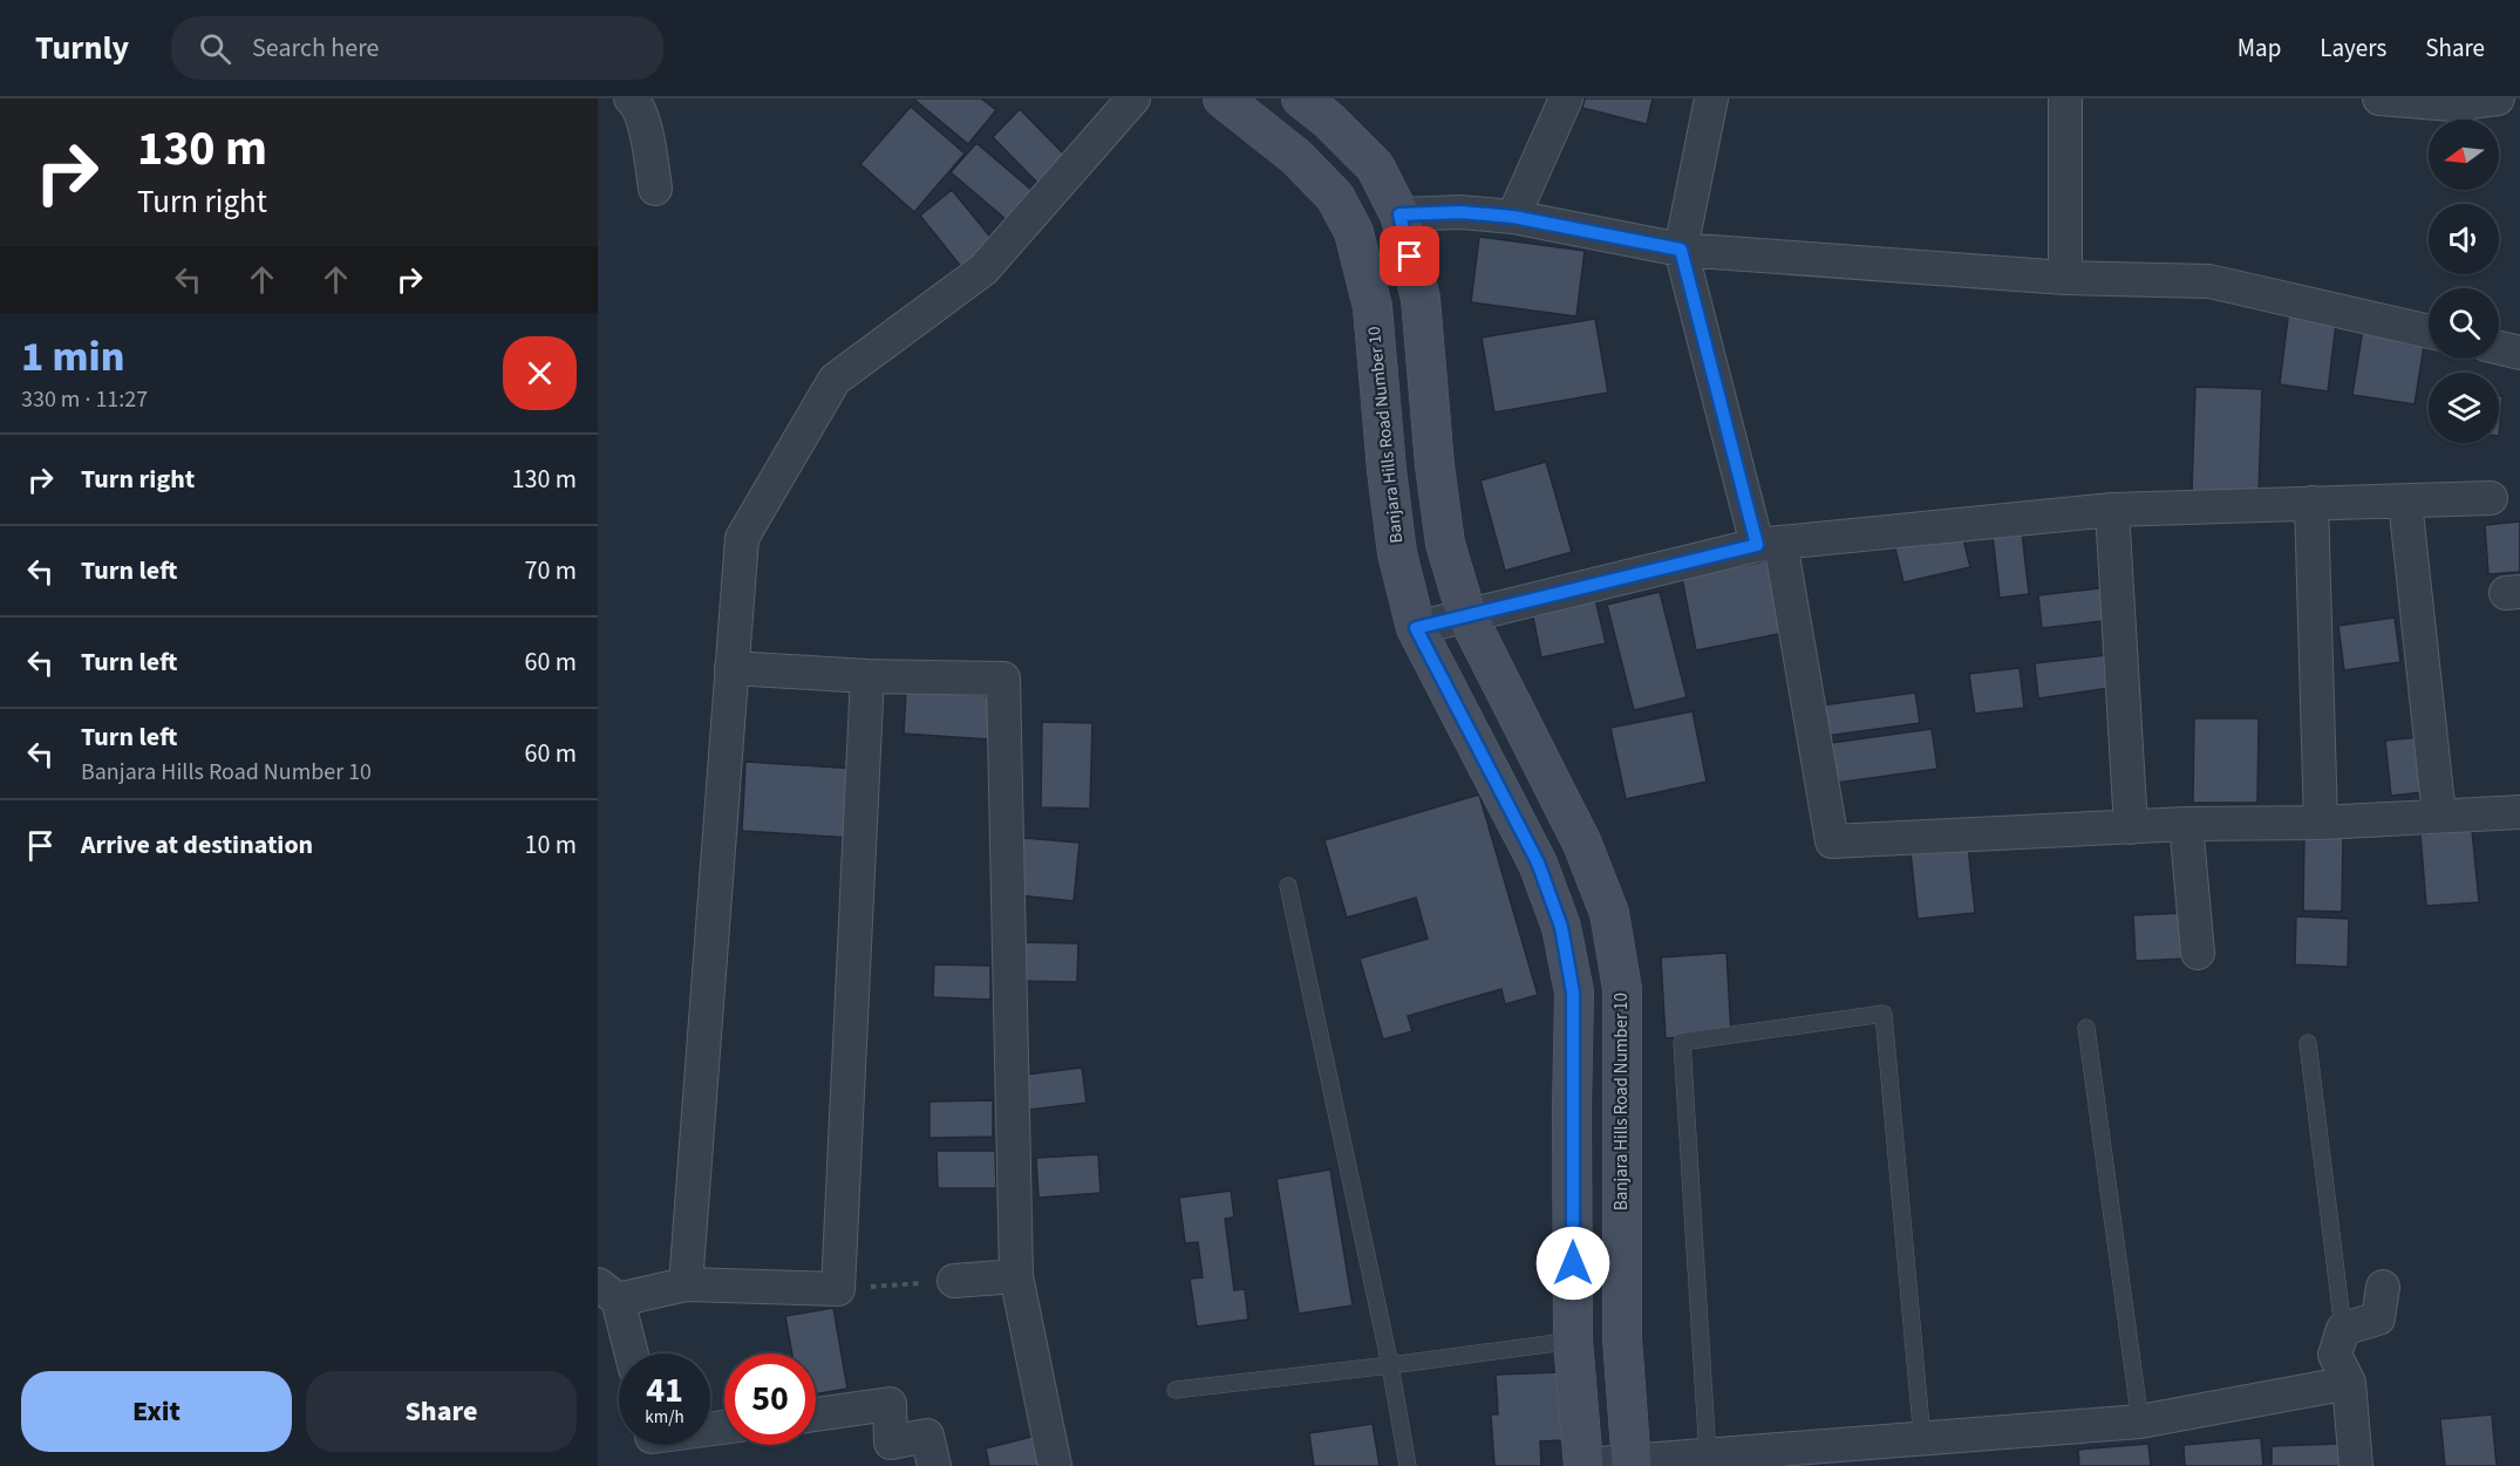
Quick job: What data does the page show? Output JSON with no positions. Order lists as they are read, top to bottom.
{
  "streets": {
    "main road": ["Banjara Hills Road Number 10"]
  },
  "north": "left",
  "page": {
    "header": "Turnly",
    "search": "Search here",
    "nav": ["Map", "Layers", "Share"],
    "turn": ["130 m", "Turn right"],
    "heading": ["1 min", "330 m · 11:27"],
    "list": [
      {
        "name": "Turn right",
        "value": "130 m"
      },
      {
        "name": "Turn left",
        "value": "70 m"
      },
      {
        "name": "Turn left",
        "value": "60 m"
      },
      {
        "name": "Turn left",
        "note": "Banjara Hills Road Number 10",
        "value": "60 m"
      },
      {
        "name": "Arrive at destination",
        "value": "10 m"
      }
    ],
    "speed": "41 km/h",
    "limit": "50",
    "buttons": ["Exit", "Share"]
  }
}
